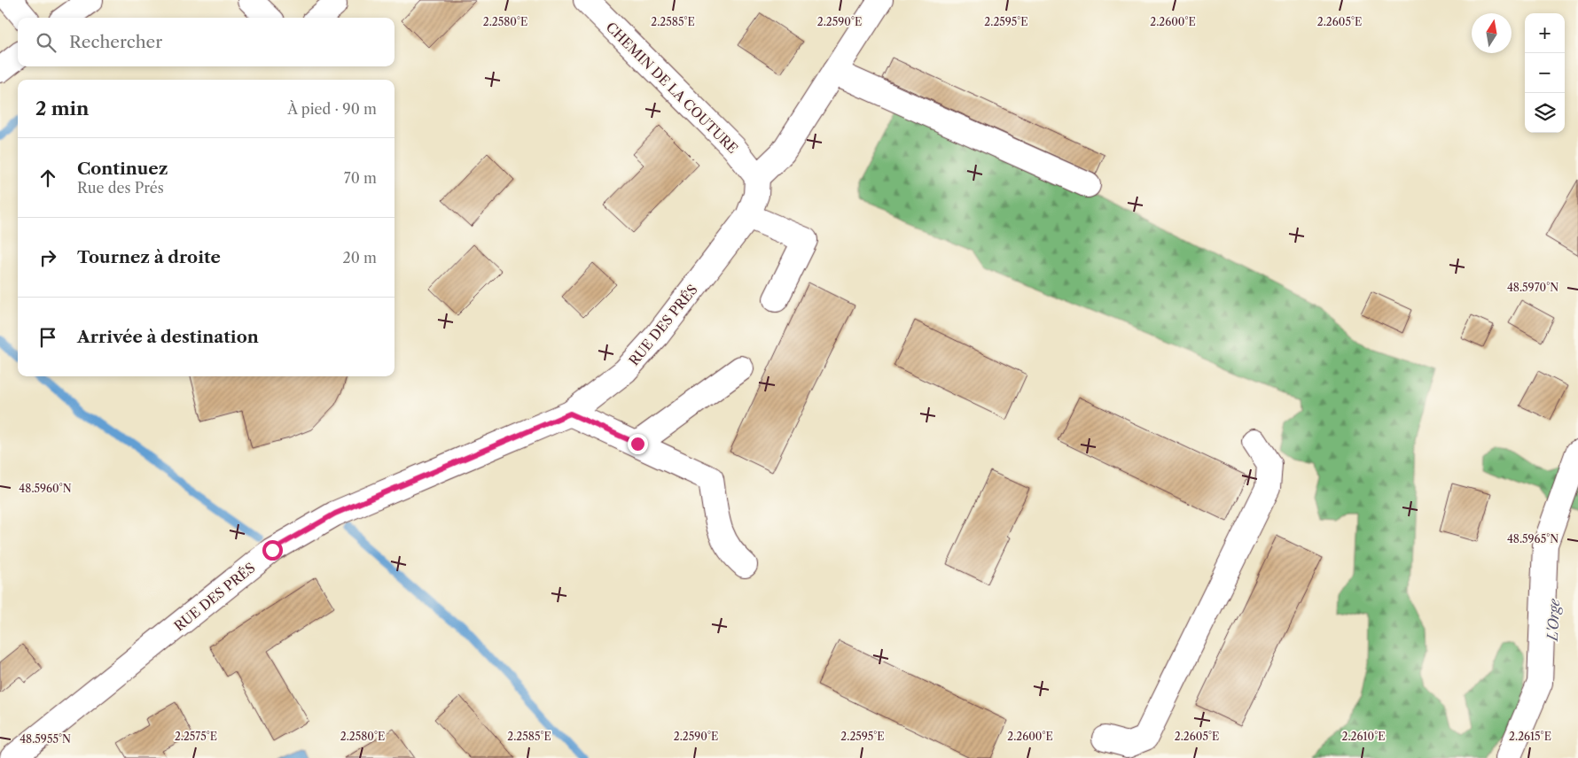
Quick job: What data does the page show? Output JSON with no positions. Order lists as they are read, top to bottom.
{
  "streets": {
    "street": ["CHEMIN DE LA COUTURE", "RUE DES PRÉS"]
  },
  "crossings": [
    ["CHEMIN DE LA COUTURE", "RUE DES PRÉS"]
  ],
  "water": ["L'Orge"],
  "north": "top",
  "page": {
    "map_buttons": ["+", "−"],
    "search": "Rechercher",
    "heading": ["2 min", "À pied · 90 m"],
    "list": [
      ["Continuez", "Rue des Prés", "70 m"],
      ["Tournez à droite", "20 m"],
      "Arrivée à destination"
    ]
  },
  "coordinates": [
    "2.2580°E",
    "2.2585°E",
    "2.2595°E",
    "2.2605°E",
    "2.2590°E",
    "2.2600°E",
    "48.5970°N",
    "48.5960°N",
    "48.5965°N",
    "2.2575°E",
    "2.2610°E",
    "2.2615°E",
    "48.5955°N"
  ]
}
